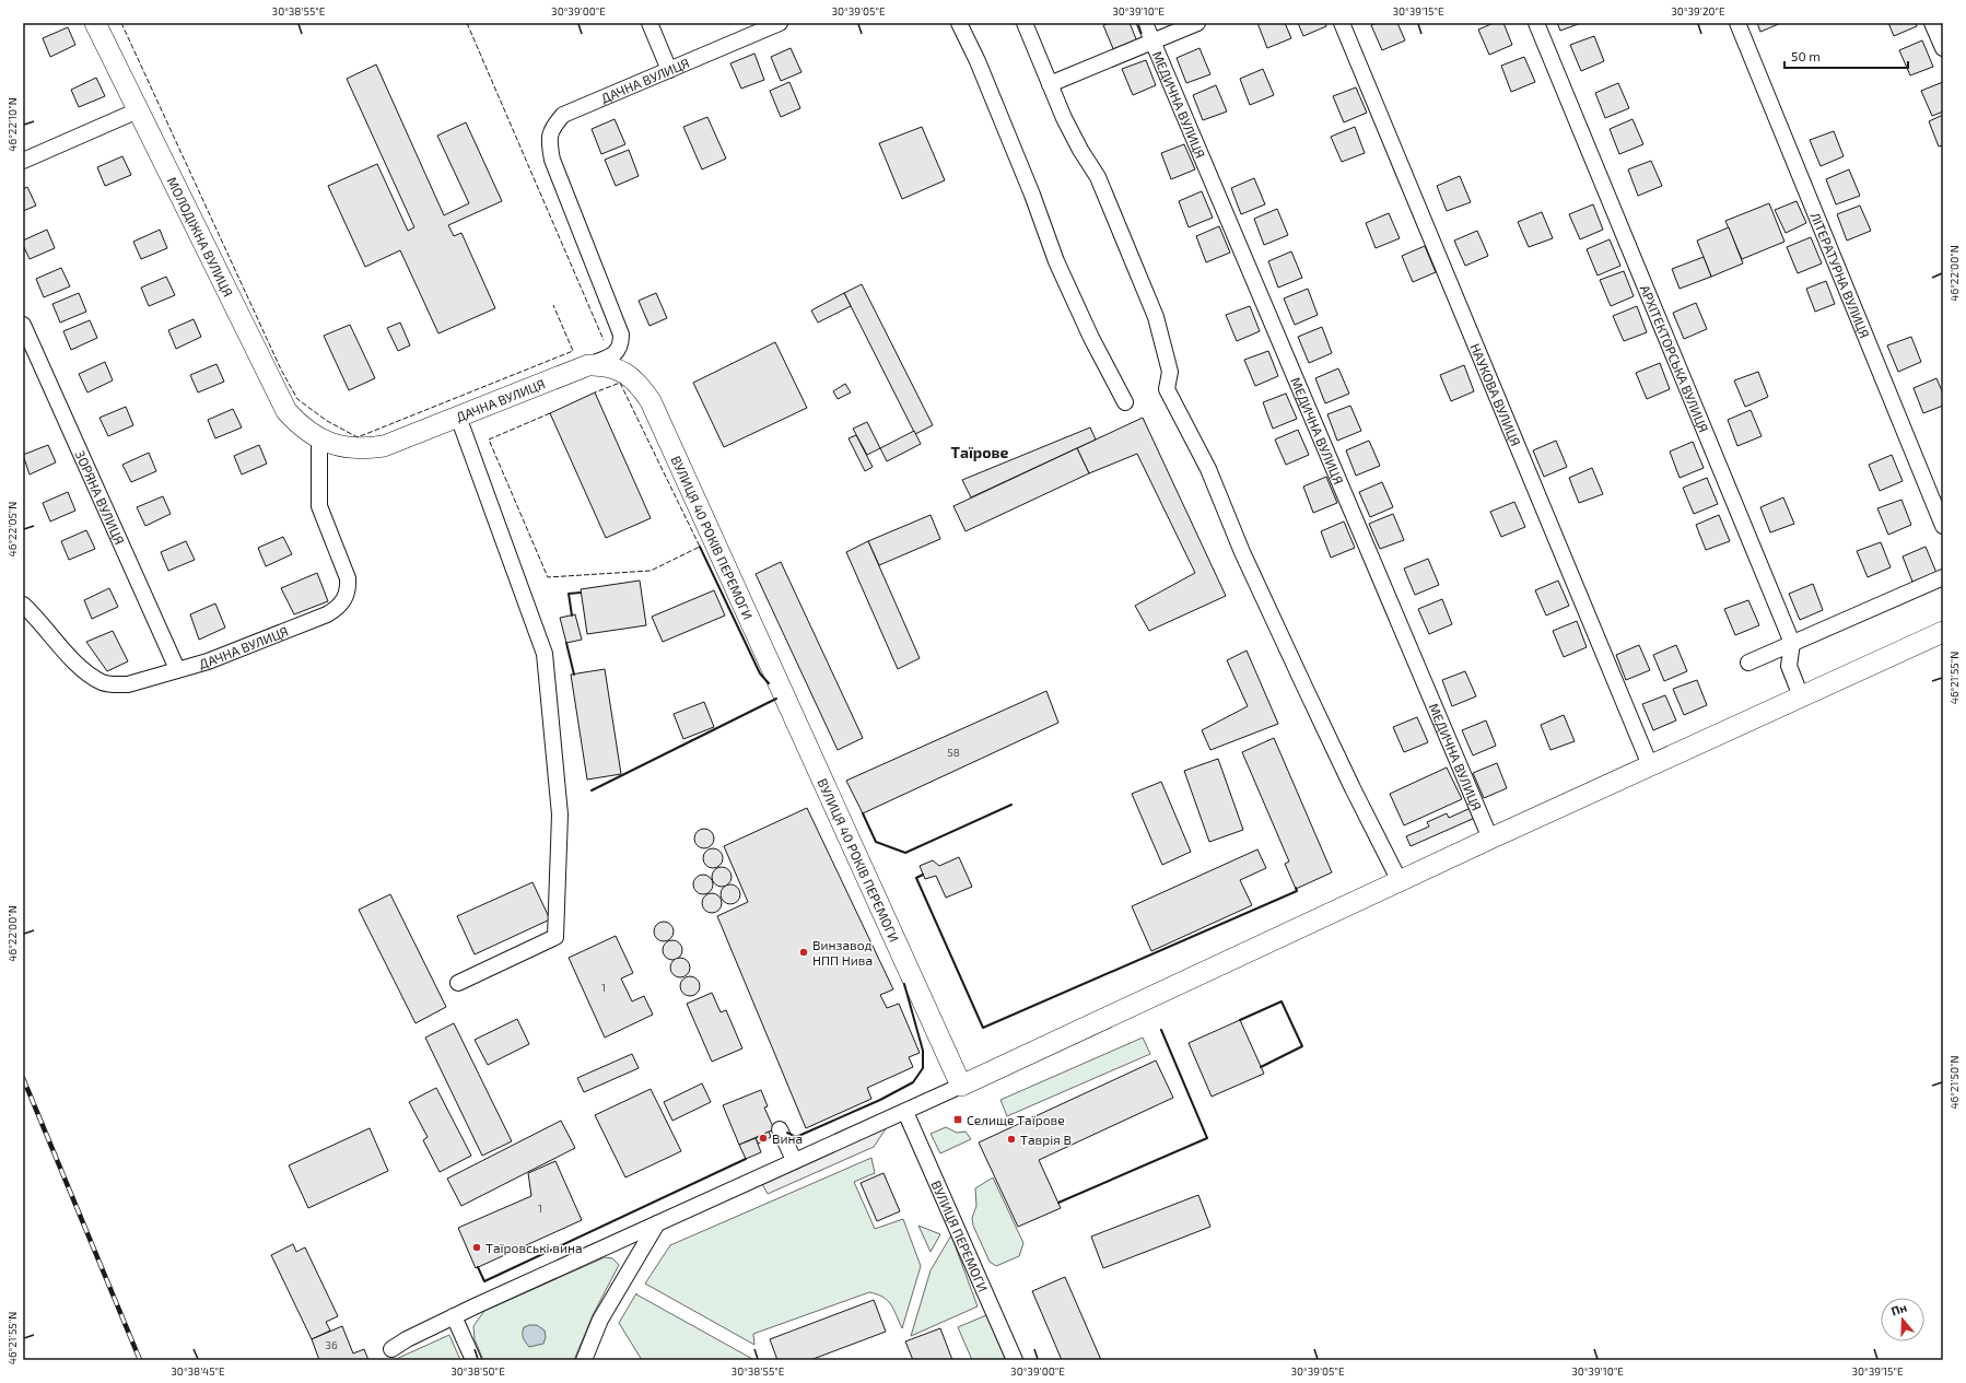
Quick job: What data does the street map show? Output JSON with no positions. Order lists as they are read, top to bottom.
{
  "streets": {
    "street": [
      "ДАЧНА ВУЛИЦЯ",
      "МЕДИЧНА ВУЛИЦЯ",
      "МОЛОДІЖНА ВУЛИЦЯ",
      "ЛІТЕРАТУРНА ВУЛИЦЯ",
      "АРХІТЕКТОРСЬКА ВУЛИЦЯ",
      "НАУКОВА ВУЛИЦЯ",
      "ЗОРЯНА ВУЛИЦЯ",
      "ВУЛИЦЯ 40 РОКІВ ПЕРЕМОГИ",
      "ВУЛИЦЯ ПЕРЕМОГИ"
    ]
  },
  "crossings": [
    ["ДАЧНА ВУЛИЦЯ", "МОЛОДІЖНА ВУЛИЦЯ"],
    ["ДАЧНА ВУЛИЦЯ", "ЗОРЯНА ВУЛИЦЯ"],
    ["ДАЧНА ВУЛИЦЯ", "ВУЛИЦЯ 40 РОКІВ ПЕРЕМОГИ"]
  ],
  "districts": ["Таїрове"],
  "places": {
    "other": [
      "Винзавод НПП Нива",
      "Вина",
      "Таврія В",
      "Таїровські вина"
    ],
    "transit": ["Селище Таїрове"]
  },
  "house_numbers": [
    "58",
    "1",
    "1",
    "36"
  ],
  "scale_bar": "50 m",
  "north": "top",
  "coordinates": [
    "30°38'55\"E",
    "30°39'00\"E",
    "30°39'05\"E",
    "30°39'10\"E",
    "30°39'15\"E",
    "30°39'20\"E",
    "46°22'10\"N",
    "46°22'00\"N",
    "46°22'05\"N",
    "46°21'55\"N",
    "46°21'50\"N",
    "30°38'45\"E",
    "30°38'50\"E"
  ]
}
